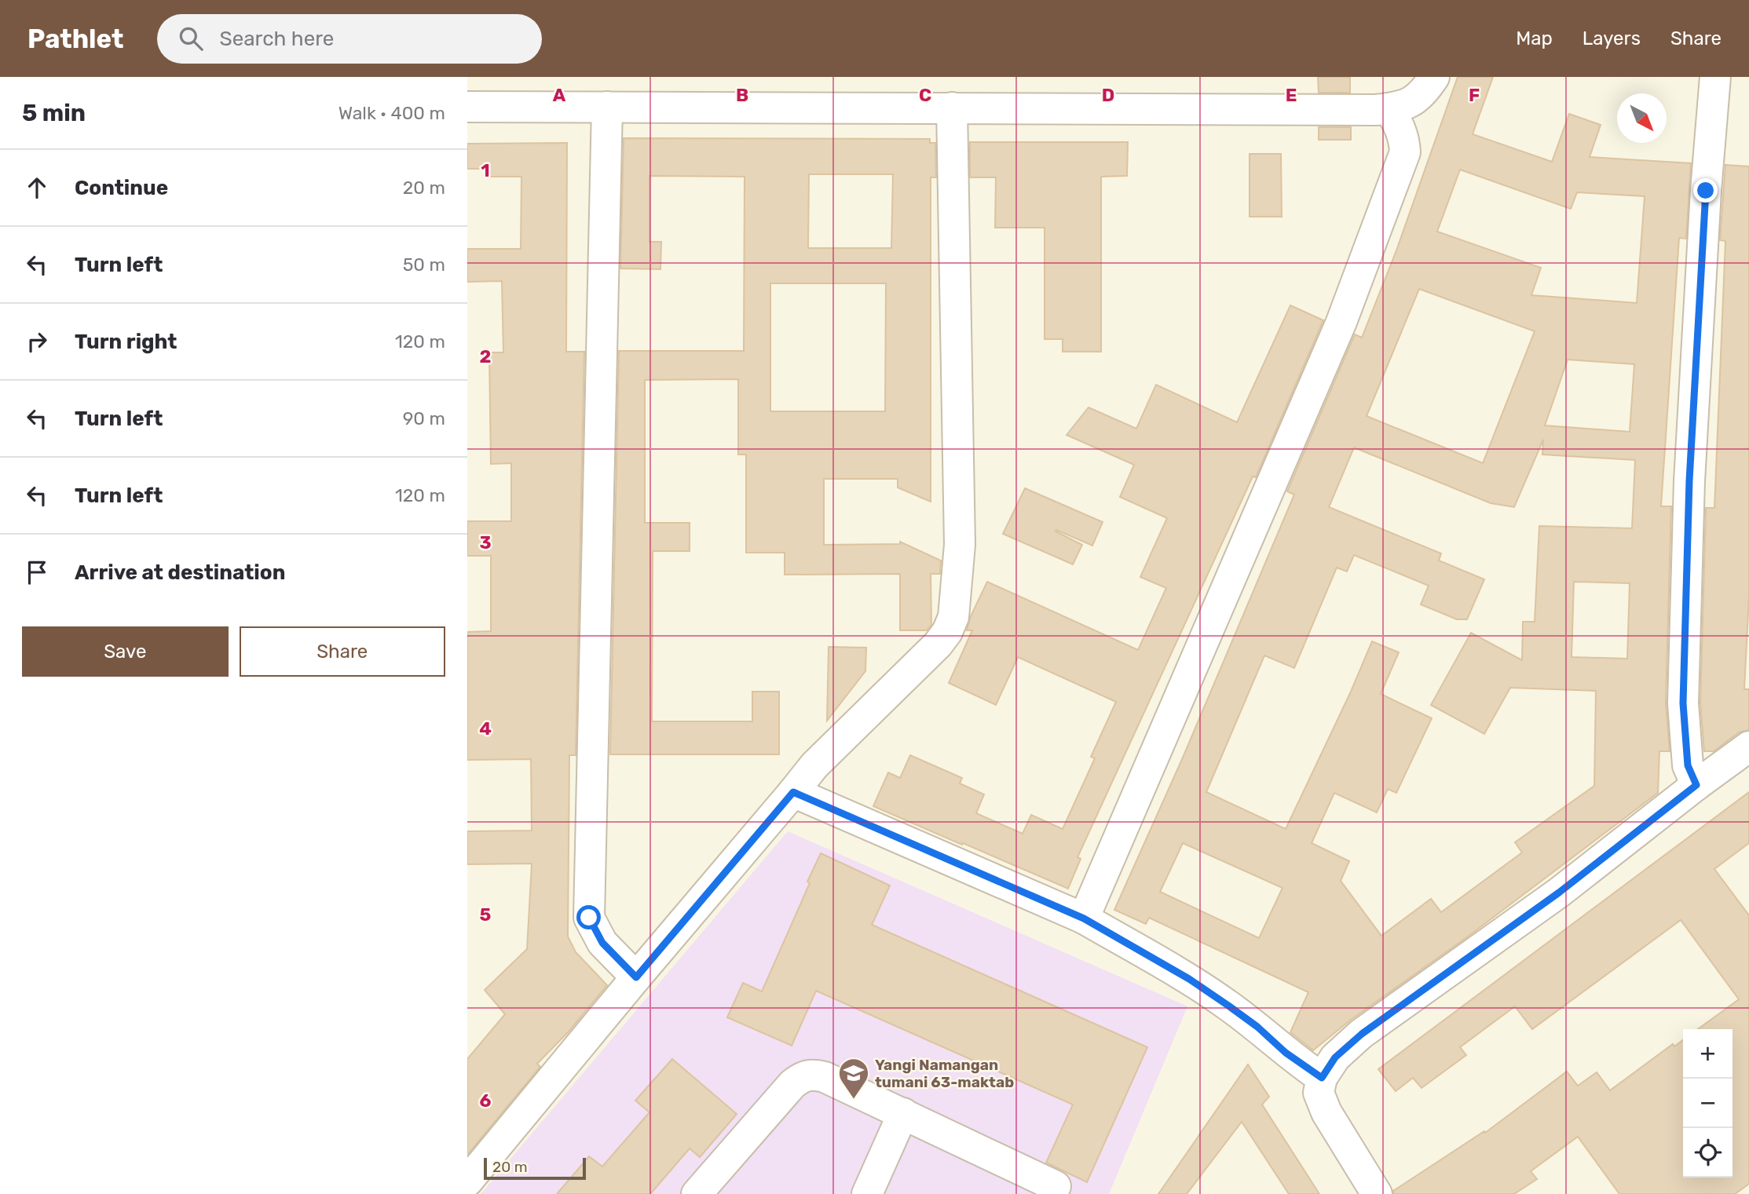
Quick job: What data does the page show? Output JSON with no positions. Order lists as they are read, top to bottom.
{
  "places": {
    "school or university": ["Yangi Namangan tumani 63-maktab"]
  },
  "scale_bar": "20 m",
  "north": "bottom right",
  "page": {
    "header": "Pathlet",
    "search": "Search here",
    "nav": ["Map", "Layers", "Share"],
    "heading": ["5 min", "Walk · 400 m"],
    "list": [
      ["Continue", "20 m"],
      ["Turn left", "50 m"],
      ["Turn right", "120 m"],
      ["Turn left", "90 m"],
      ["Turn left", "120 m"],
      "Arrive at destination"
    ],
    "buttons": ["Save", "Share"],
    "map_buttons": ["+", "−"],
    "scale": "20 m"
  },
  "grid": {
    "columns": [
      "A",
      "B",
      "C",
      "D",
      "E",
      "F"
    ],
    "rows": [
      "1",
      "2",
      "3",
      "4",
      "5",
      "6"
    ]
  }
}
